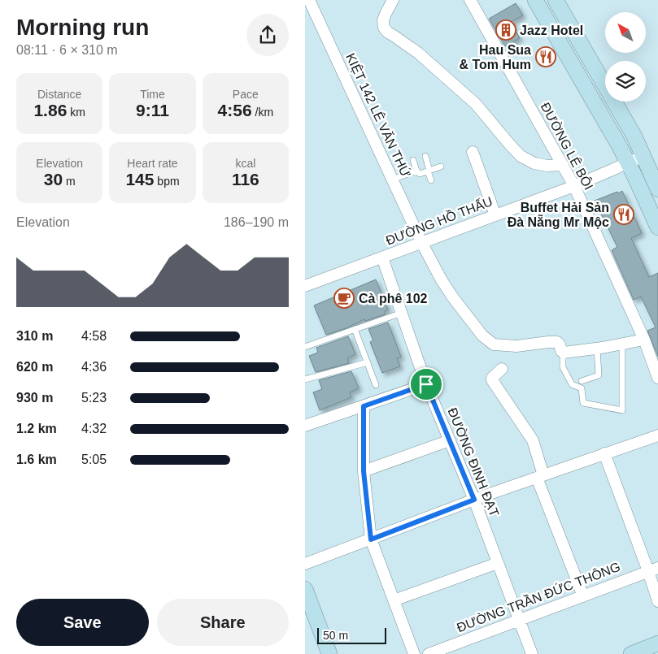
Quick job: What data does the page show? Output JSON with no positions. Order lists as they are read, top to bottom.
{
  "streets": {
    "street": [
      "KIỆT 142 LÊ VĂN THỨ",
      "ĐƯỜNG LÊ BÔI",
      "ĐƯỜNG HỒ THẤU",
      "ĐƯỜNG ĐINH ĐẠT",
      "ĐƯỜNG TRẦN ĐỨC THÔNG"
    ]
  },
  "crossings": [
    ["KIỆT 142 LÊ VĂN THỨ", "ĐƯỜNG HỒ THẤU"],
    ["ĐƯỜNG LÊ BÔI", "ĐƯỜNG HỒ THẤU"],
    ["ĐƯỜNG HỒ THẤU", "ĐƯỜNG ĐINH ĐẠT"],
    ["ĐƯỜNG ĐINH ĐẠT", "ĐƯỜNG TRẦN ĐỨC THÔNG"]
  ],
  "places": {
    "building": ["Jazz Hotel"],
    "restaurant": ["Hau Sua & Tom Hum", "Buffet Hải Sản Đà Nẵng Mr Mộc"],
    "cafe": ["Cà phê 102"]
  },
  "scale_bar": "50 m",
  "north": "top left",
  "page": {
    "heading": ["Morning run", "08:11 · 6 × 310 m"],
    "stats": [
      ["Distance", "1.86 km"],
      ["Time", "9:11"],
      ["Pace", "4:56 /km"],
      ["Elevation", "30 m"],
      ["Heart rate", "145 bpm"],
      ["kcal", "116"]
    ],
    "chart": ["Elevation", "186–190 m"],
    "list": [
      {
        "name": "310 m",
        "note": "4:58"
      },
      {
        "name": "620 m",
        "note": "4:36"
      },
      {
        "name": "930 m",
        "note": "5:23"
      },
      {
        "name": "1.2 km",
        "note": "4:32"
      },
      {
        "name": "1.6 km",
        "note": "5:05"
      }
    ],
    "buttons": ["Save", "Share"],
    "scale": "50 m"
  }
}
